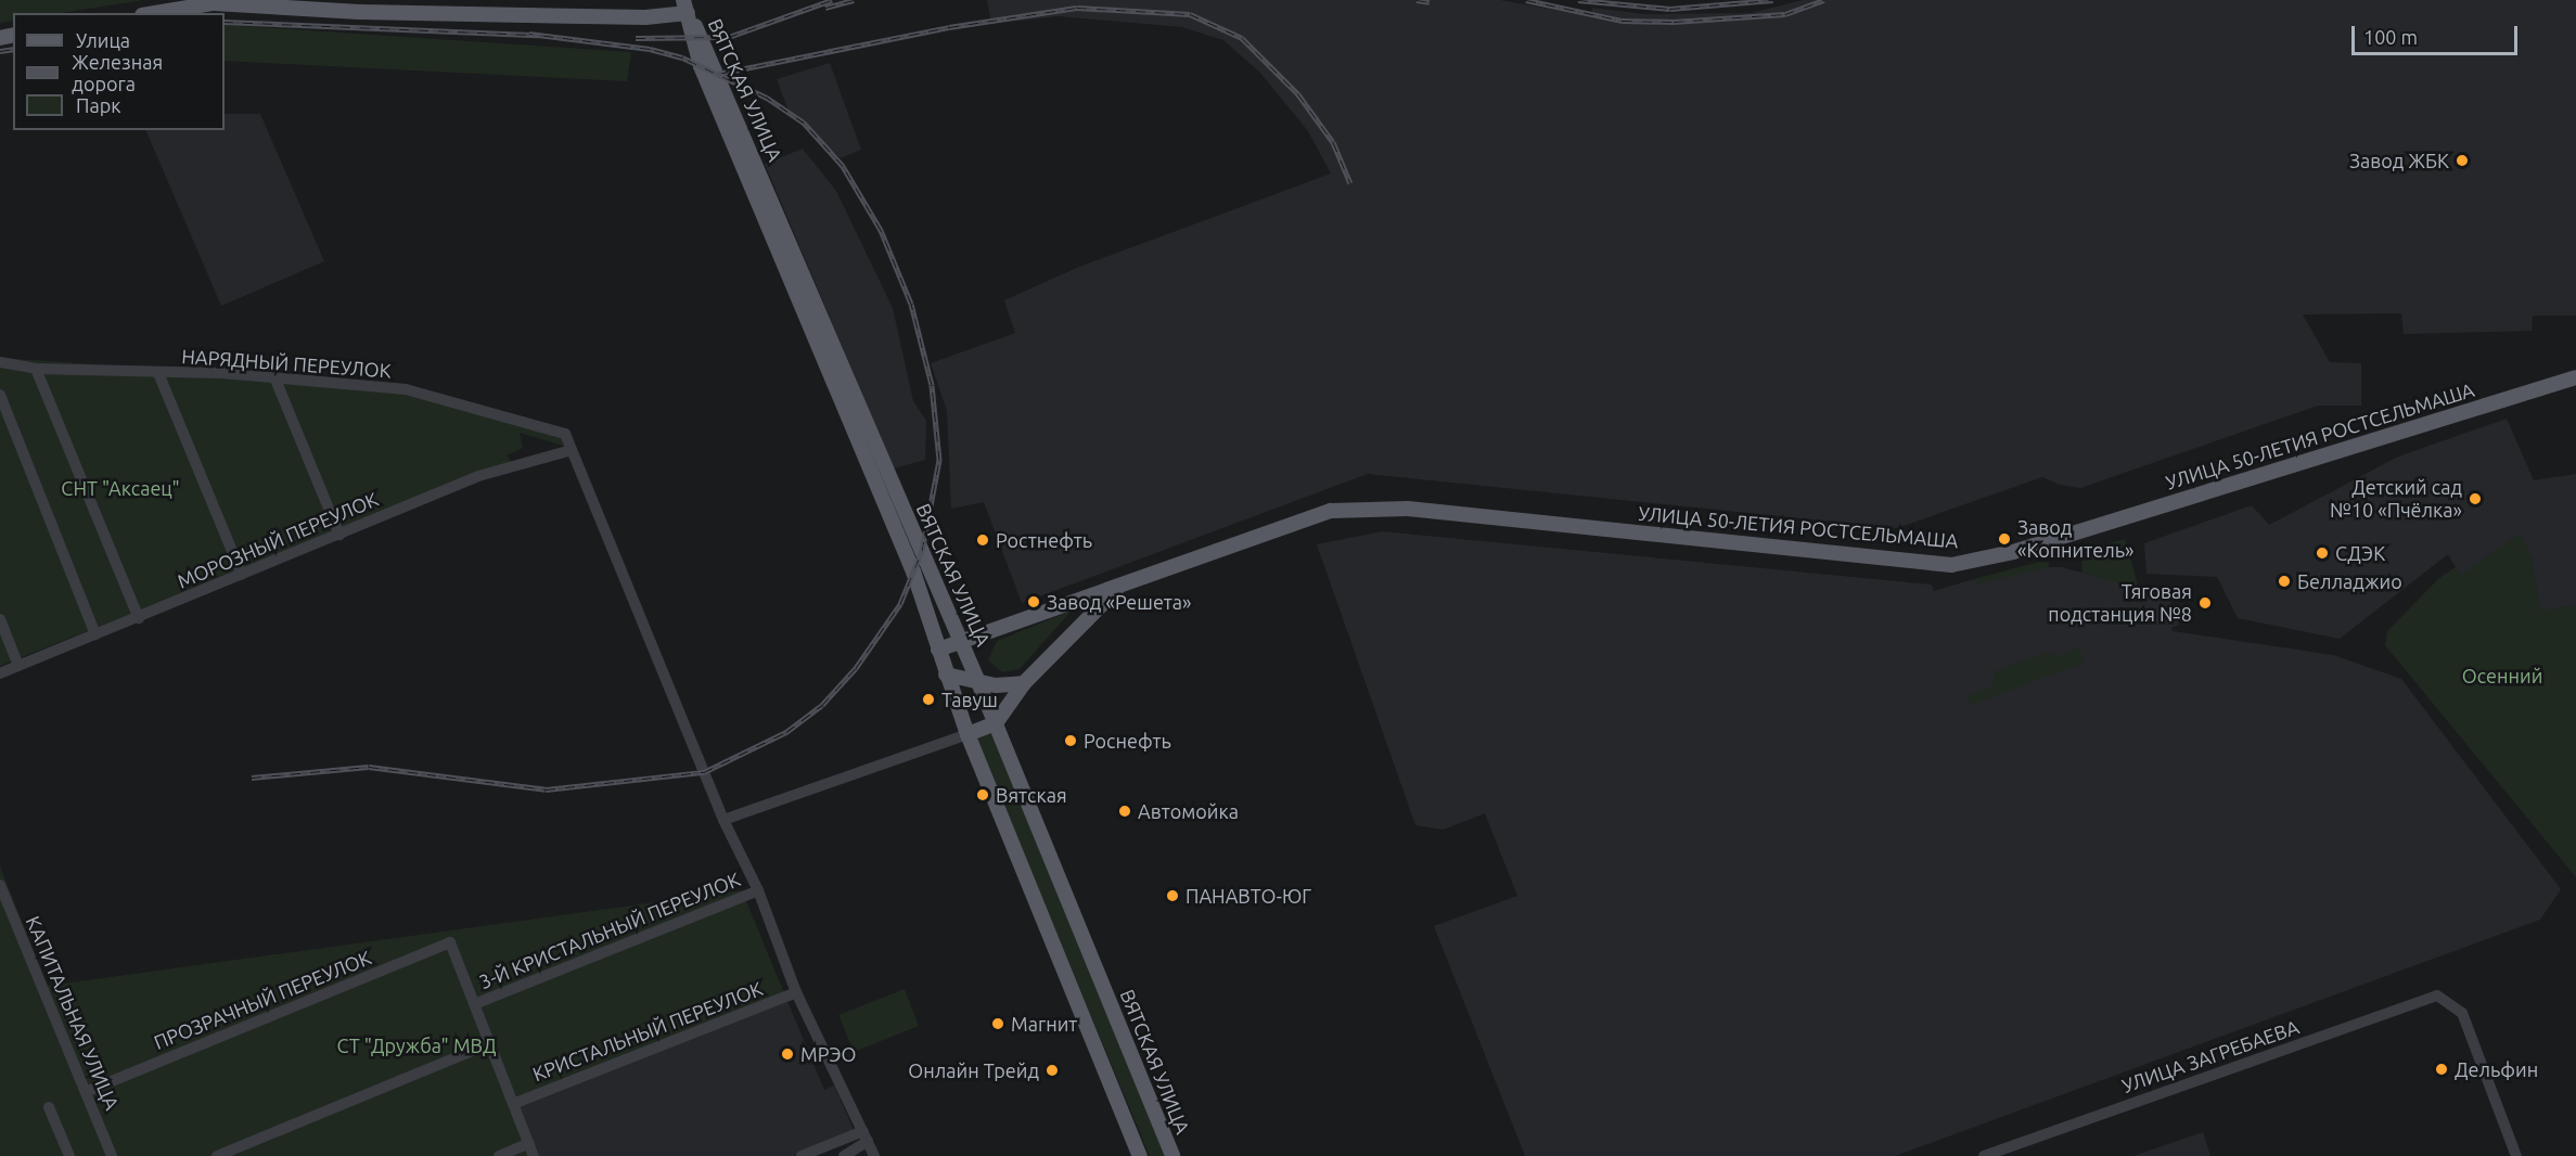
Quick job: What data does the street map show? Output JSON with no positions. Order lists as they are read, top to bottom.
{
  "streets": {
    "main road": ["ВЯТСКАЯ УЛИЦА", "УЛИЦА 50-ЛЕТИЯ РОСТСЕЛЬМАША"],
    "street": [
      "НАРЯДНЫЙ ПЕРЕУЛОК",
      "МОРОЗНЫЙ ПЕРЕУЛОК",
      "3-Й КРИСТАЛЬНЫЙ ПЕРЕУЛОК",
      "ПРОЗРАЧНЫЙ ПЕРЕУЛОК",
      "КАПИТАЛЬНАЯ УЛИЦА",
      "КРИСТАЛЬНЫЙ ПЕРЕУЛОК",
      "УЛИЦА ЗАГРЕБАЕВА"
    ]
  },
  "crossings": [
    ["ВЯТСКАЯ УЛИЦА", "УЛИЦА 50-ЛЕТИЯ РОСТСЕЛЬМАША"],
    ["НАРЯДНЫЙ ПЕРЕУЛОК", "МОРОЗНЫЙ ПЕРЕУЛОК"],
    ["3-Й КРИСТАЛЬНЫЙ ПЕРЕУЛОК", "ПРОЗРАЧНЫЙ ПЕРЕУЛОК"],
    ["ПРОЗРАЧНЫЙ ПЕРЕУЛОК", "КАПИТАЛЬНАЯ УЛИЦА"]
  ],
  "parks": ["СНТ \"Аксаец\"", "Осенний", "СТ \"Дружба\" МВД"],
  "places": [
    "Завод ЖБК",
    "Детский сад №10 «Пчёлка»",
    "Завод «Копнитель»",
    "Ростнефть",
    "СДЭК",
    "Белладжио",
    "Завод «Решета»",
    "Тяговая подстанция №8",
    "Тавуш",
    "Роснефть",
    "Вятская",
    "Автомойка",
    "ПАНАВТО-ЮГ",
    "Магнит",
    "МРЭО",
    "Дельфин",
    "Онлайн Трейд"
  ],
  "legend": ["Улица", "Железная дорога", "Парк"],
  "scale_bar": "100 m"
}
